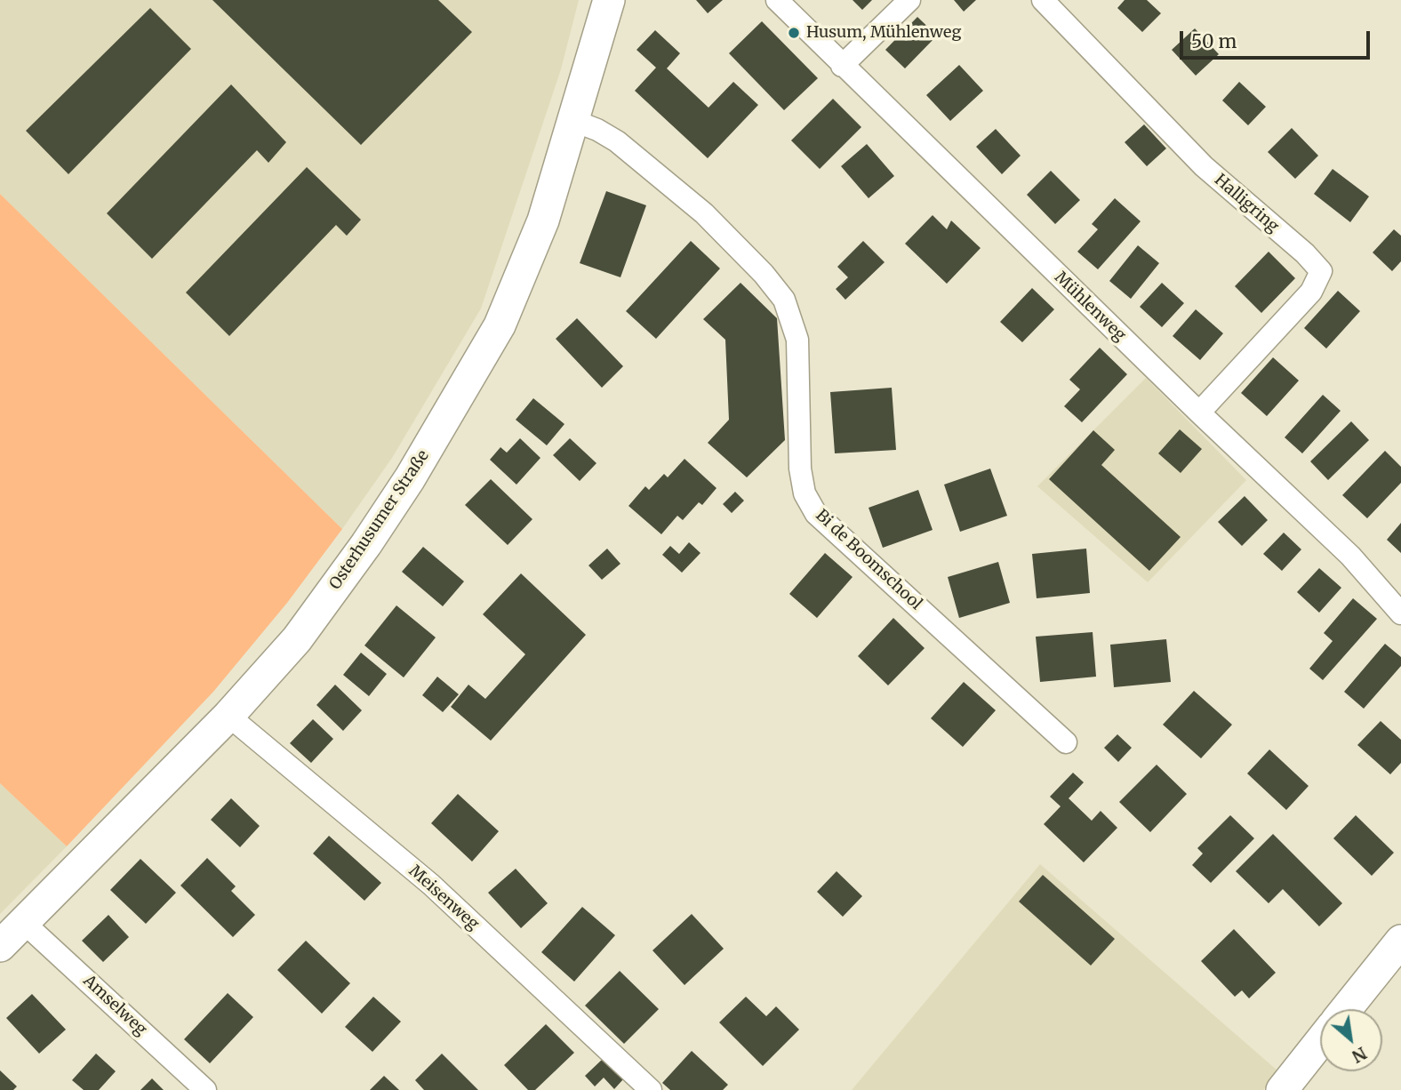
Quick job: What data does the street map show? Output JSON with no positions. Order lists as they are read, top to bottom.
{
  "streets": {
    "street": [
      "Halligring",
      "Mühlenweg",
      "Osterhusumer Straße",
      "Bi de Boomschool",
      "Meisenweg",
      "Amselweg"
    ]
  },
  "crossings": [
    ["Halligring", "Mühlenweg"],
    ["Osterhusumer Straße", "Bi de Boomschool"],
    ["Osterhusumer Straße", "Meisenweg"],
    ["Osterhusumer Straße", "Amselweg"]
  ],
  "places": ["Husum, Mühlenweg"],
  "scale_bar": "50 m",
  "north": "bottom right"
}
